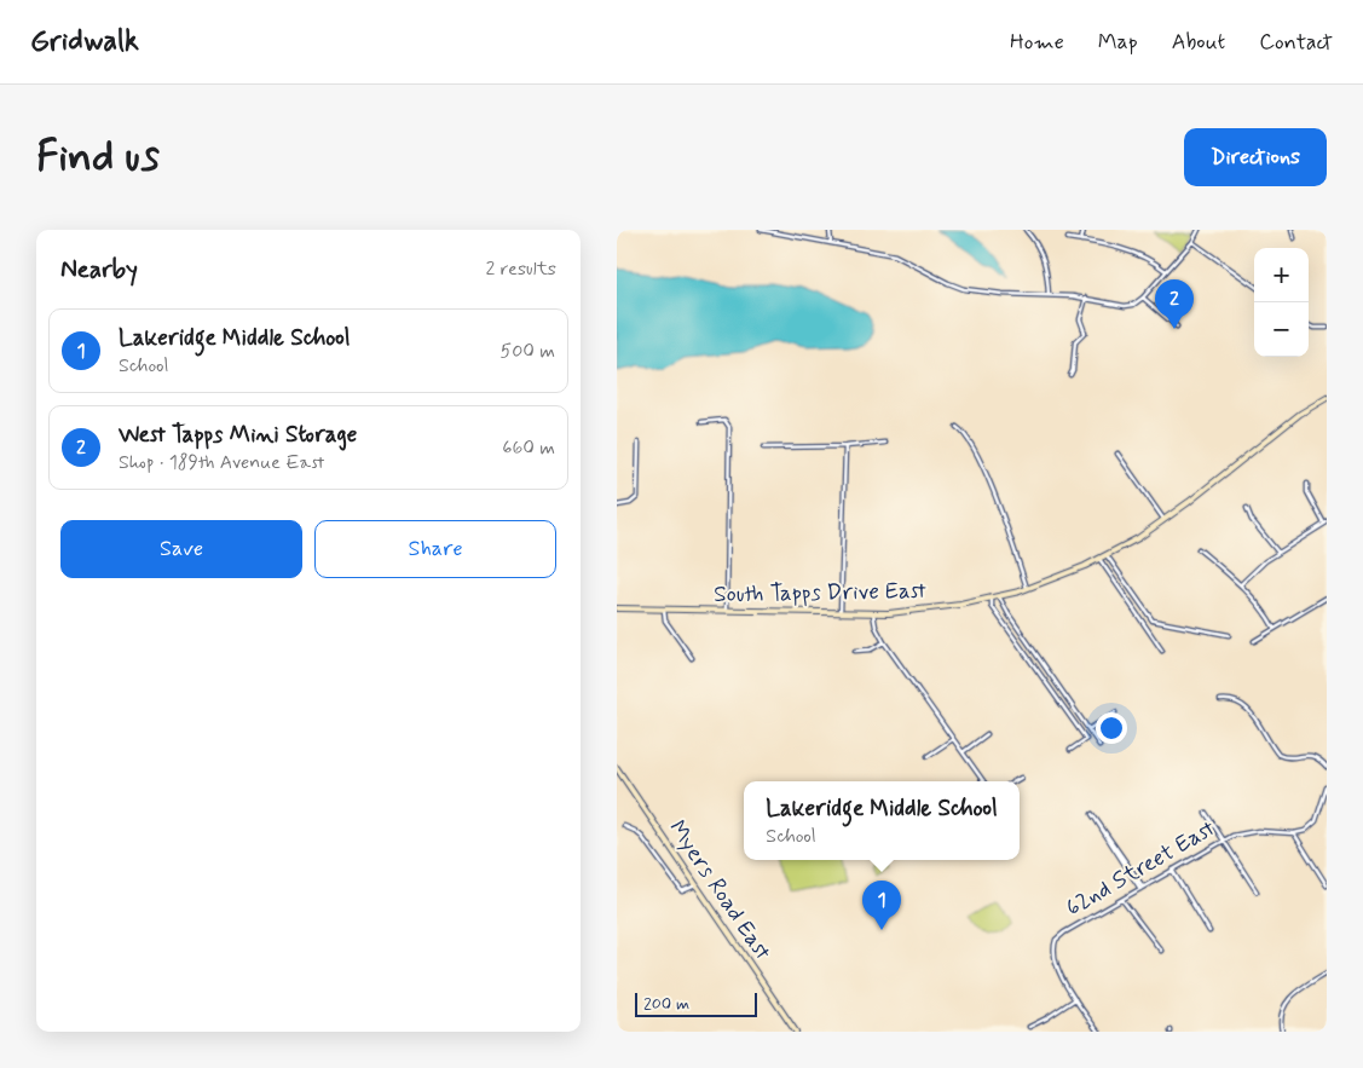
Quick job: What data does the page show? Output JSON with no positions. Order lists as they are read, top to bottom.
{
  "streets": {
    "street": ["South Tapps Drive East", "62nd Street East", "Myers Road East"]
  },
  "scale_bar": "200 m",
  "page": {
    "header": "Gridwalk",
    "nav": [
      "Home",
      "Map",
      "About",
      "Contact"
    ],
    "buttons": [
      "Directions",
      ["Save", "Share"]
    ],
    "title": "Find us",
    "heading": ["Nearby", "2 results"],
    "map_buttons": ["+", "−"],
    "pins": ["2", "1"],
    "list": [
      {
        "mark": "1",
        "name": "Lakeridge Middle School",
        "note": "School",
        "value": "500 m"
      },
      {
        "mark": "2",
        "name": "West Tapps Mini Storage",
        "note": "Shop · 189th Avenue East",
        "value": "660 m"
      }
    ],
    "popup": ["Lakeridge Middle School", "School"],
    "scale": "200 m"
  }
}
